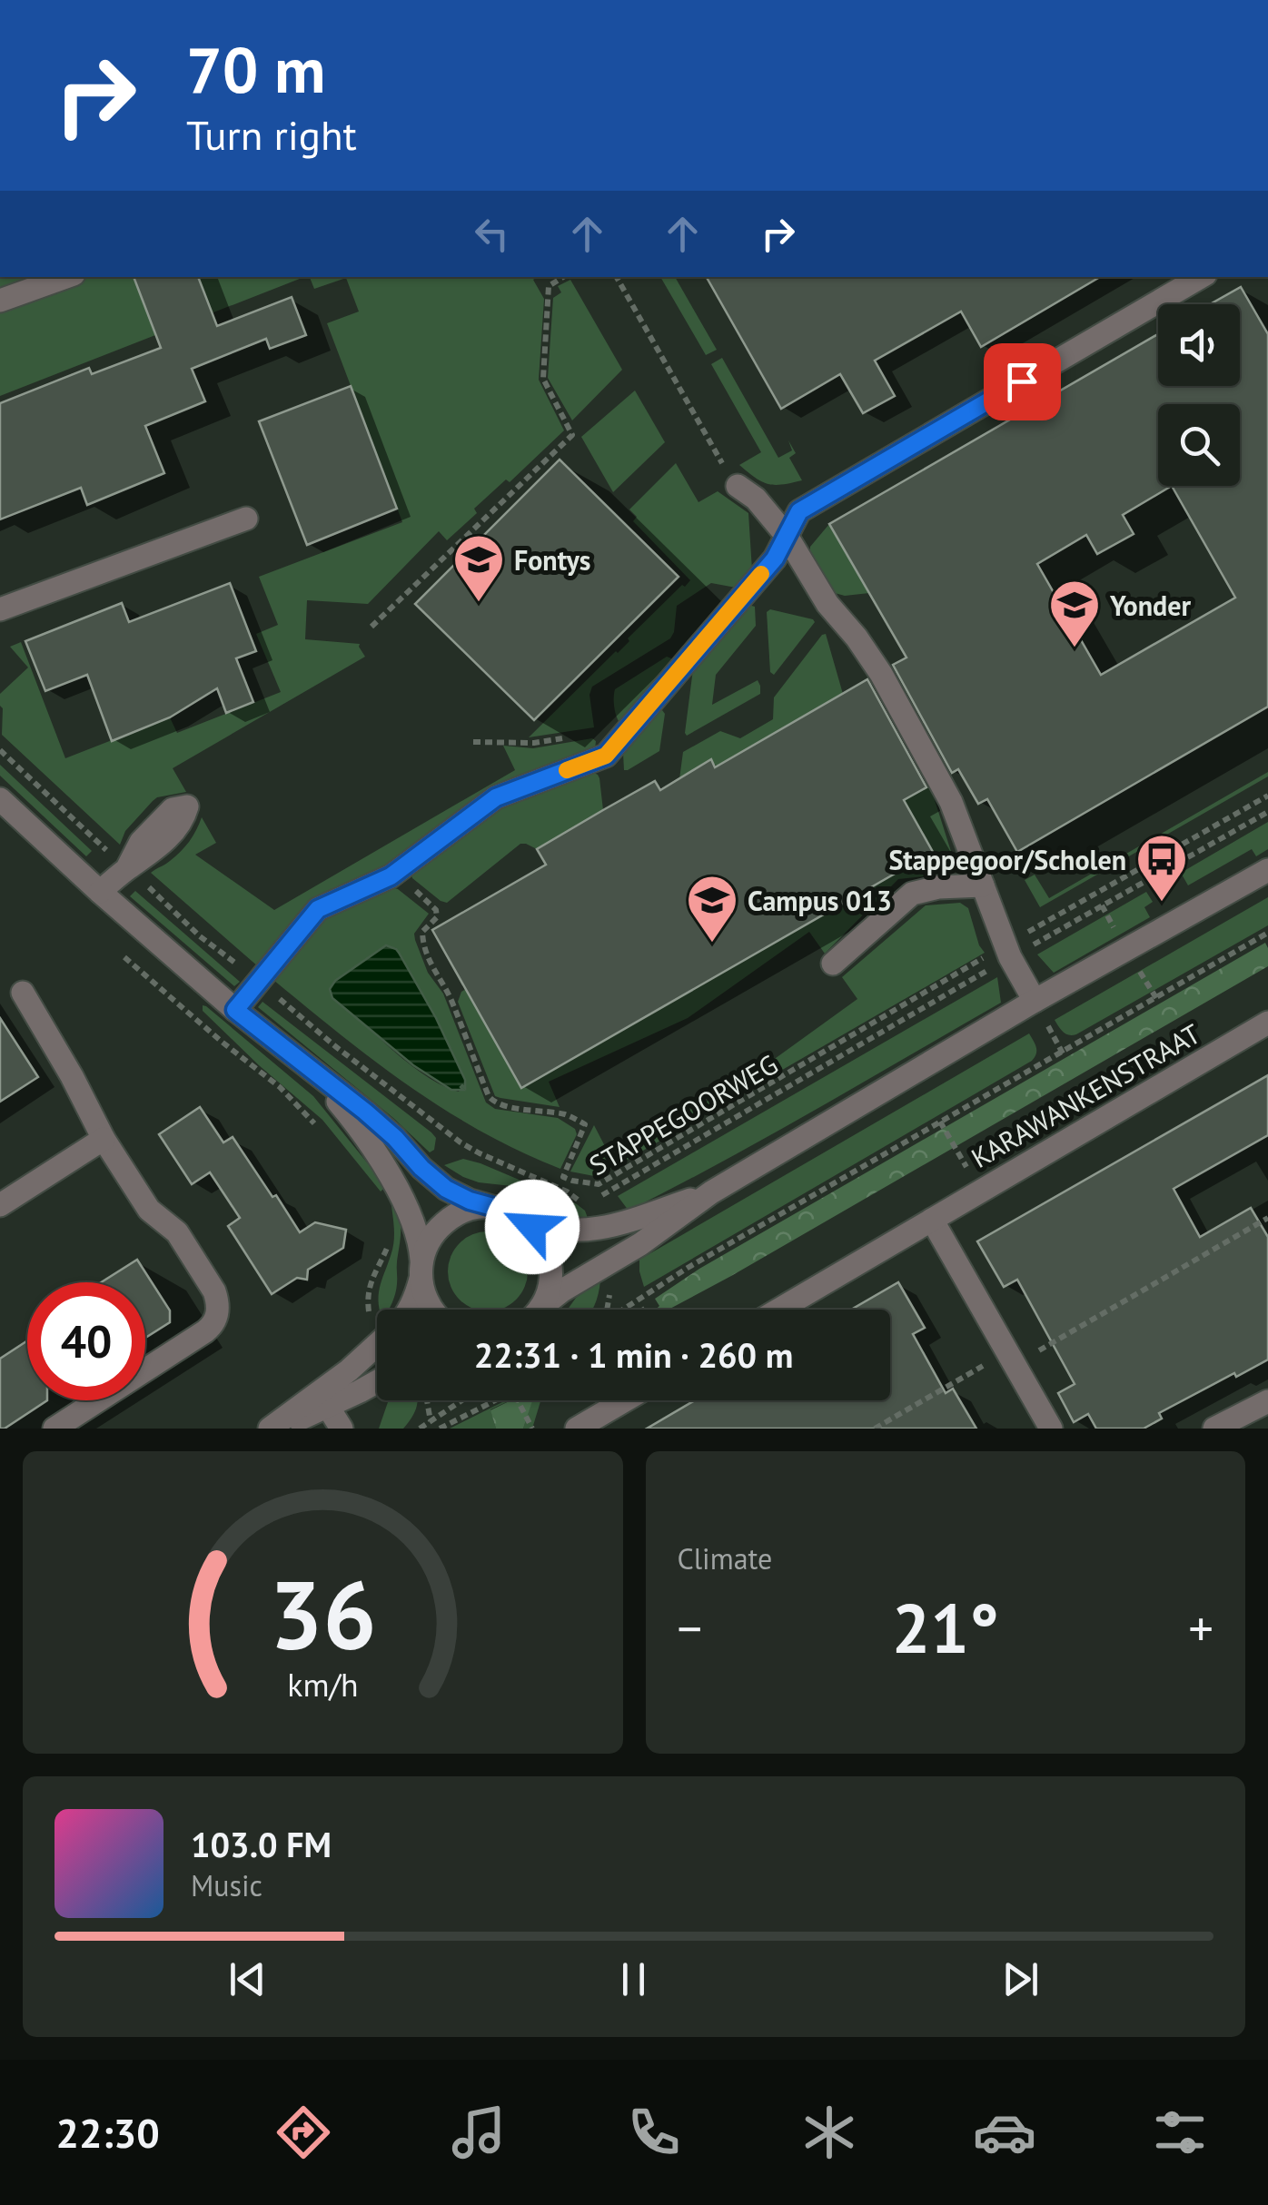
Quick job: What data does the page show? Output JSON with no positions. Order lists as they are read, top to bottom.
{
  "streets": {
    "street": ["KARAWANKENSTRAAT"],
    "path": ["STAPPEGOORWEG"]
  },
  "places": {
    "school or university": ["Fontys", "Yonder", "Campus 013"],
    "bus stop": ["Stappegoor/Scholen"]
  },
  "page": {
    "turn": ["70 m", "Turn right"],
    "limit": "40",
    "trip": "22:31 · 1 min · 260 m",
    "tile": "Climate",
    "heat": ["−", "21°", "+"],
    "song": ["103.0 FM", "Music"],
    "tabs": "22:30",
    "gauge": ["36", "km/h"]
  }
}
